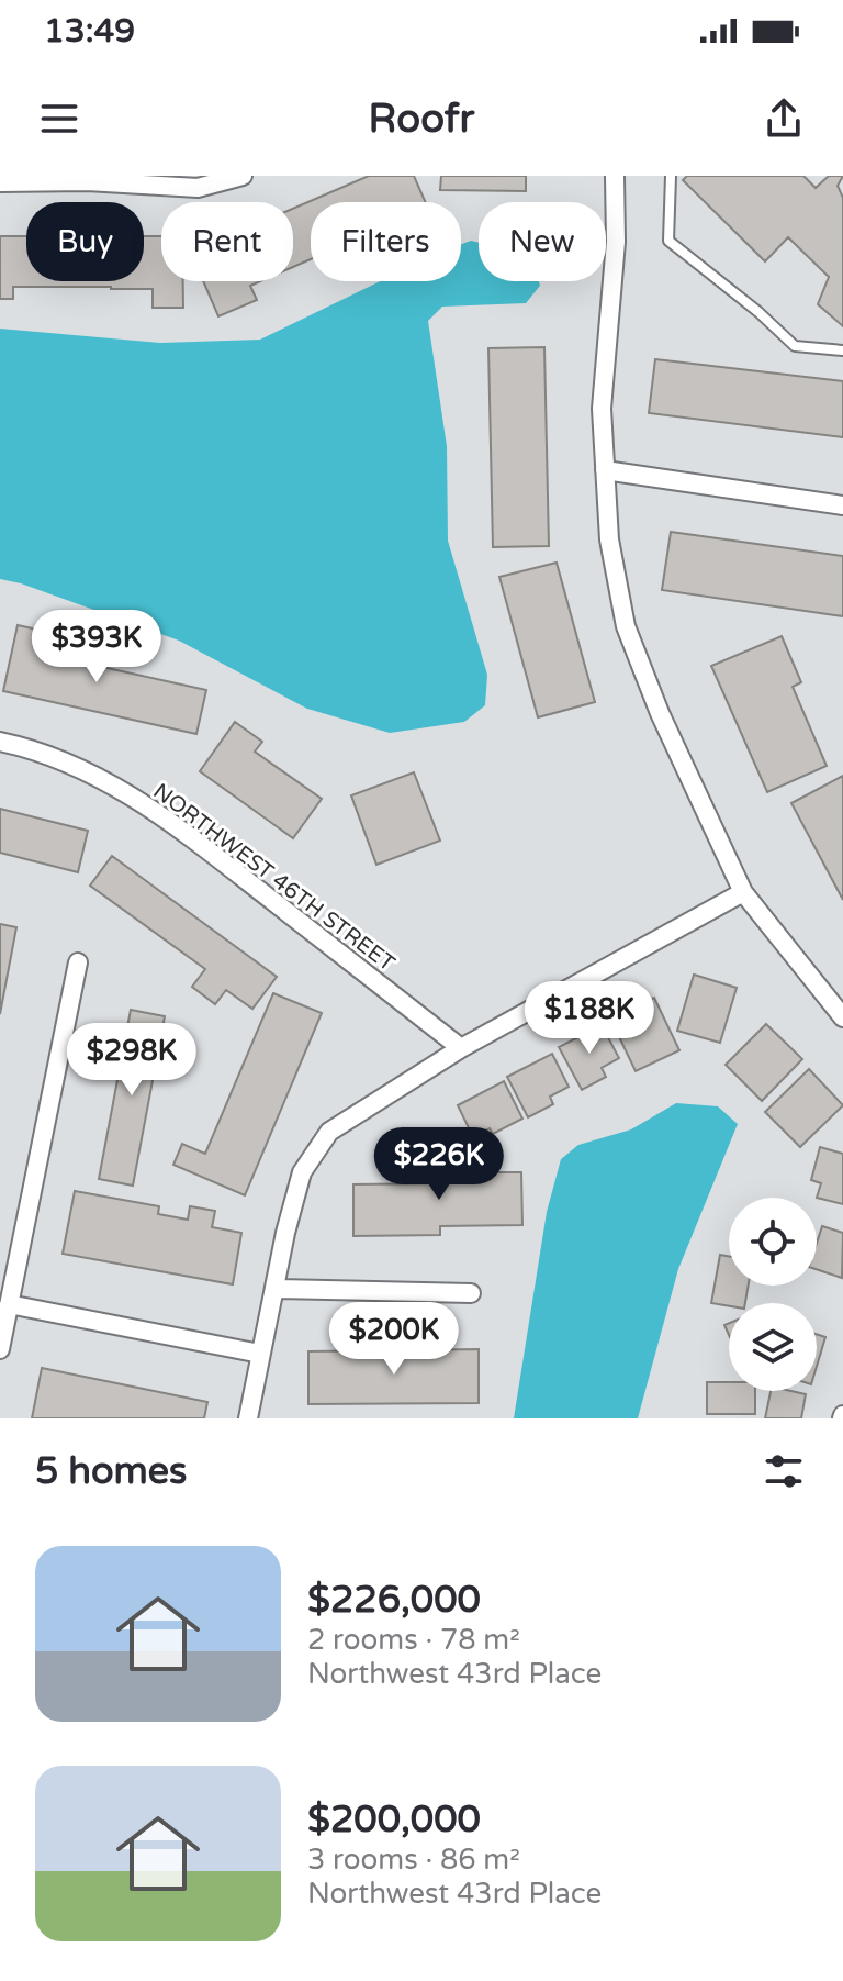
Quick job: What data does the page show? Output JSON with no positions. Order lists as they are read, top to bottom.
{
  "streets": {
    "street": ["NORTHWEST 46TH STREET"]
  },
  "page": {
    "status": "13:49",
    "header": "Roofr",
    "chip": [
      "Buy",
      "Rent",
      "Filters",
      "New"
    ],
    "price": [
      "$393K",
      "$188K",
      "$298K",
      "$226K",
      "$200K"
    ],
    "heading": "5 homes",
    "list": [
      {
        "name": "$226,000",
        "note": "2 rooms · 78 m² · Northwest 43rd Place"
      },
      {
        "name": "$200,000",
        "note": "3 rooms · 86 m² · Northwest 43rd Place"
      }
    ]
  }
}
